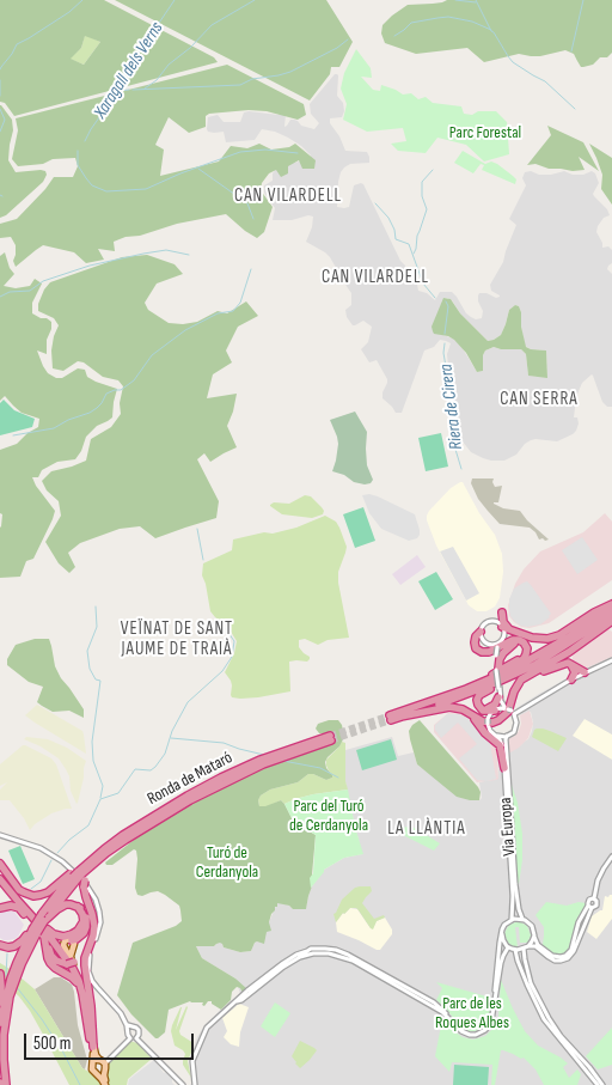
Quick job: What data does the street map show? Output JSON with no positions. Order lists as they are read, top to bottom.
{
  "streets": {
    "highway": ["Ronda de Mataró"],
    "street": ["Via Europa"]
  },
  "districts": [
    "CAN VILARDELL",
    "CAN VILARDELL",
    "CAN SERRA",
    "VEÏNAT DE SANT JAUME DE TRAIÀ",
    "LA LLÀNTIA"
  ],
  "water": ["Xaragall dels Verns", "Riera de Cirera"],
  "parks": [
    "Parc Forestal",
    "Parc del Turó de Cerdanyola",
    "Turó de Cerdanyola",
    "Parc de les Roques Albes"
  ],
  "scale_bar": "500 m"
}
